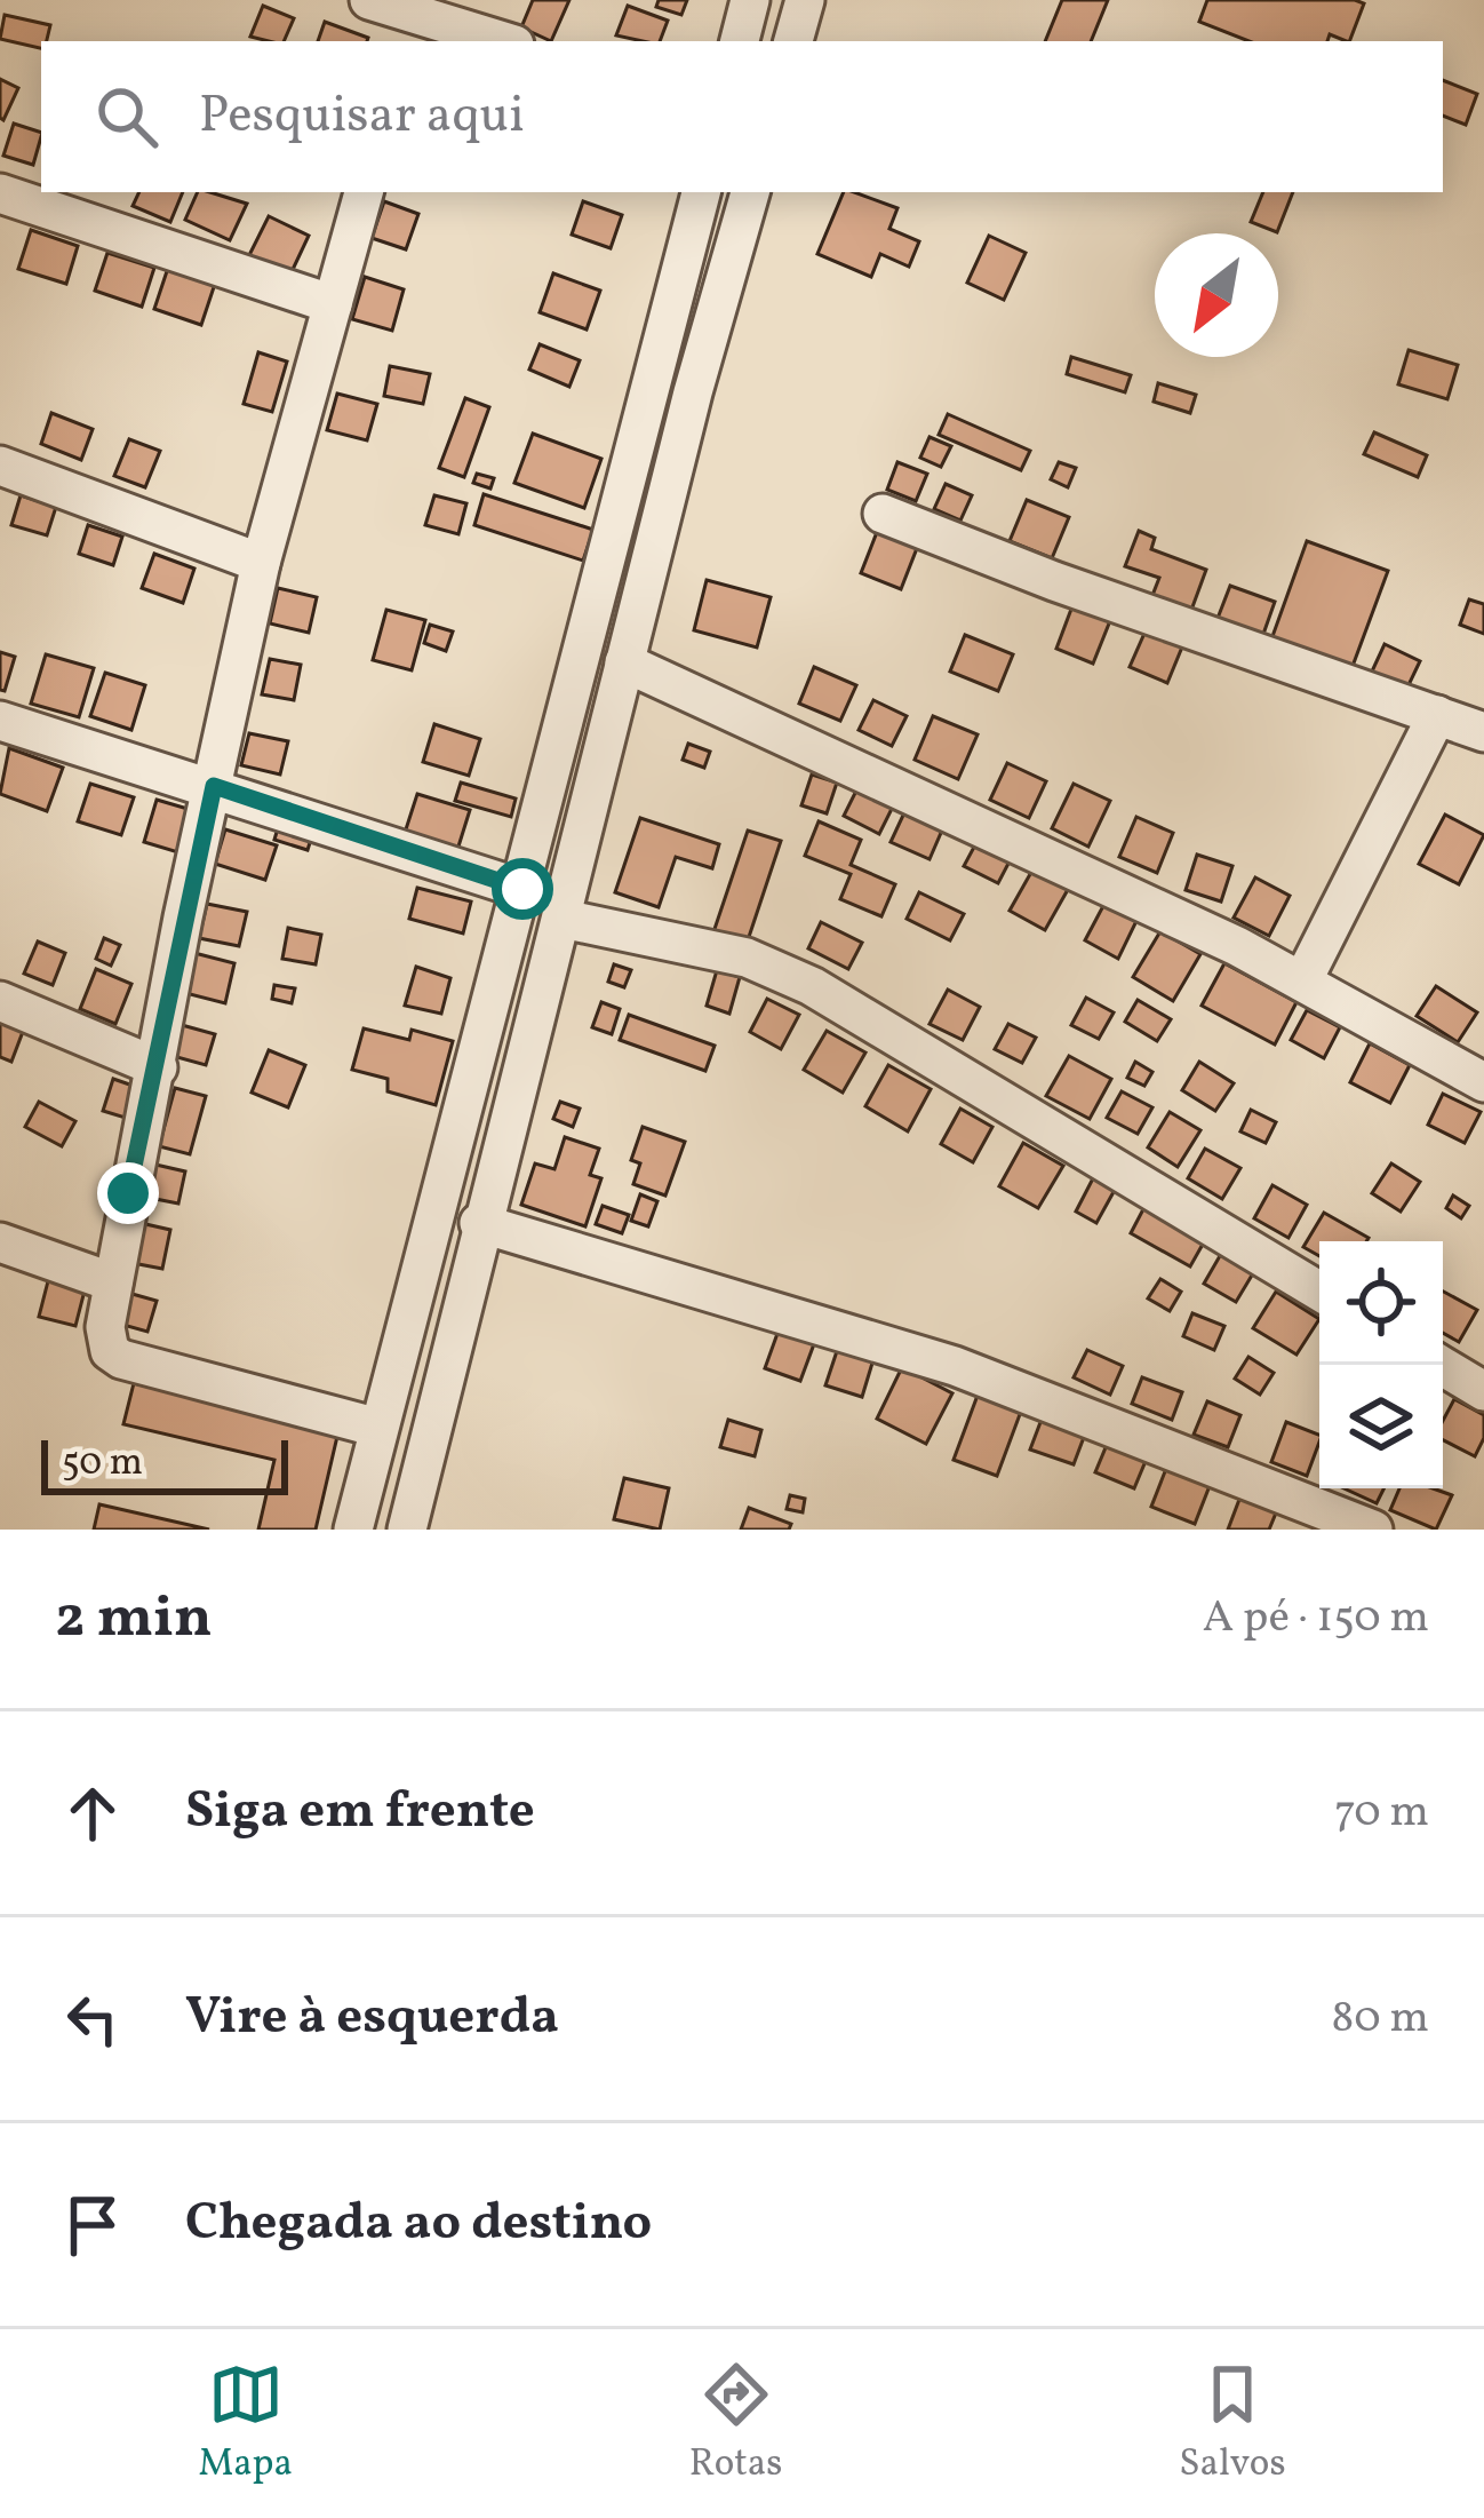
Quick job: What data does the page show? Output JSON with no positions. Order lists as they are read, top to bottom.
{
  "scale_bar": "50 m",
  "north": "bottom left",
  "page": {
    "search": "Pesquisar aqui",
    "scale": "50 m",
    "heading": ["2 min", "A pé · 150 m"],
    "list": [
      ["Siga em frente", "70 m"],
      ["Vire à esquerda", "80 m"],
      "Chegada ao destino"
    ],
    "nav": ["Mapa", "Rotas", "Salvos"]
  }
}
